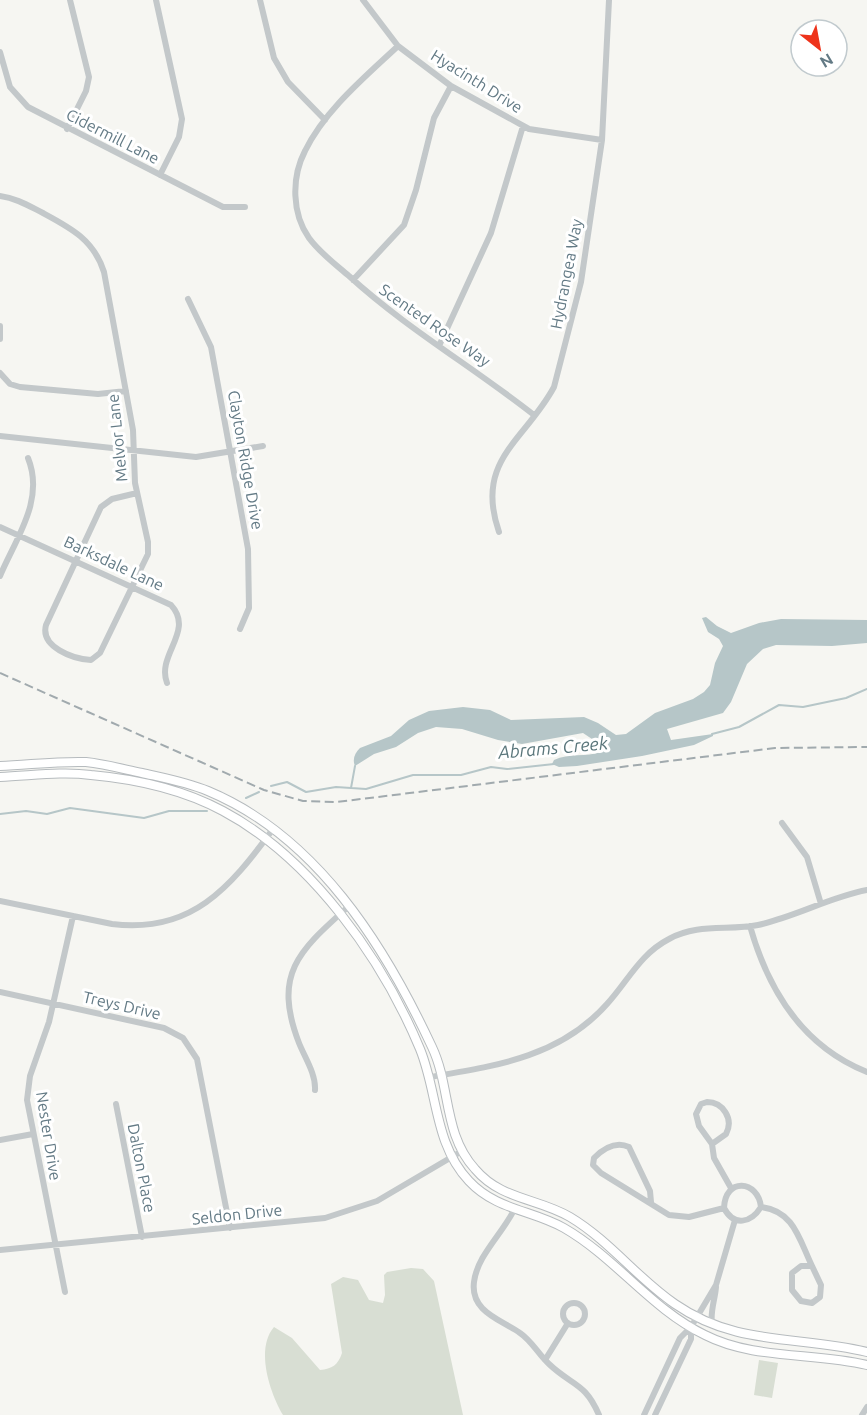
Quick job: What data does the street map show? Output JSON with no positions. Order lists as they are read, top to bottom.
{
  "streets": {
    "street": [
      "Hyacinth Drive",
      "Cidermill Lane",
      "Hydrangea Way",
      "Scented Rose Way",
      "Melvor Lane",
      "Clayton Ridge Drive",
      "Barksdale Lane",
      "Treys Drive",
      "Nester Drive",
      "Dalton Place",
      "Seldon Drive"
    ]
  },
  "crossings": [
    ["Hyacinth Drive", "Hydrangea Way"],
    ["Hyacinth Drive", "Scented Rose Way"],
    ["Hydrangea Way", "Scented Rose Way"],
    ["Melvor Lane", "Barksdale Lane"],
    ["Treys Drive", "Nester Drive"],
    ["Treys Drive", "Seldon Drive"],
    ["Nester Drive", "Seldon Drive"],
    ["Dalton Place", "Seldon Drive"]
  ],
  "water": ["Abrams Creek"],
  "north": "bottom right"
}
